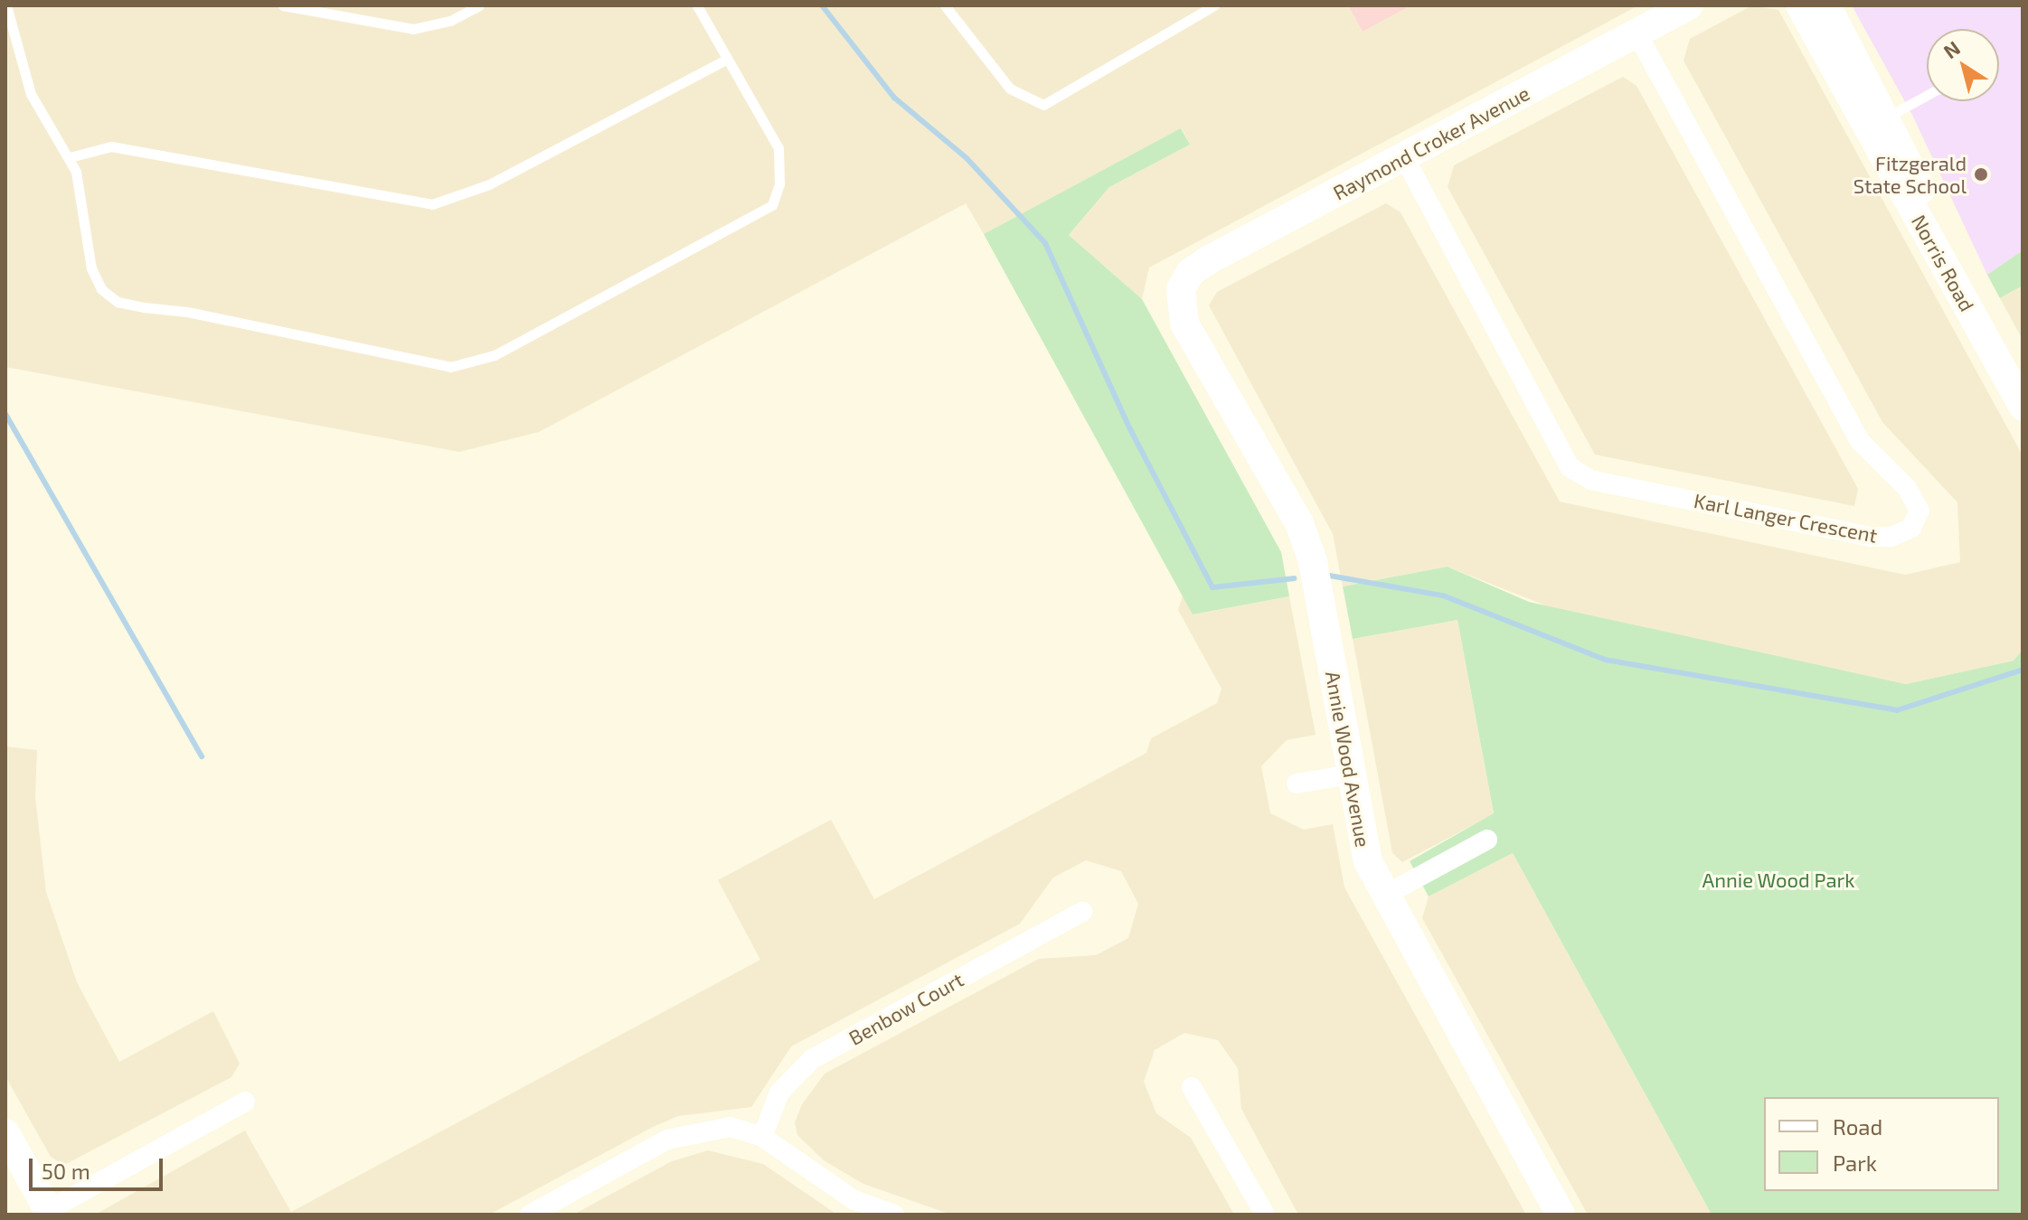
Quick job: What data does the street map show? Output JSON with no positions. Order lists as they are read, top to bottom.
{
  "streets": {
    "street": [
      "Raymond Croker Avenue",
      "Norris Road",
      "Karl Langer Crescent",
      "Annie Wood Avenue",
      "Benbow Court"
    ]
  },
  "crossings": [
    ["Raymond Croker Avenue", "Karl Langer Crescent"],
    ["Raymond Croker Avenue", "Annie Wood Avenue"]
  ],
  "parks": ["Annie Wood Park"],
  "places": ["Fitzgerald State School"],
  "legend": ["Road", "Park"],
  "scale_bar": "50 m",
  "north": "top left"
}
